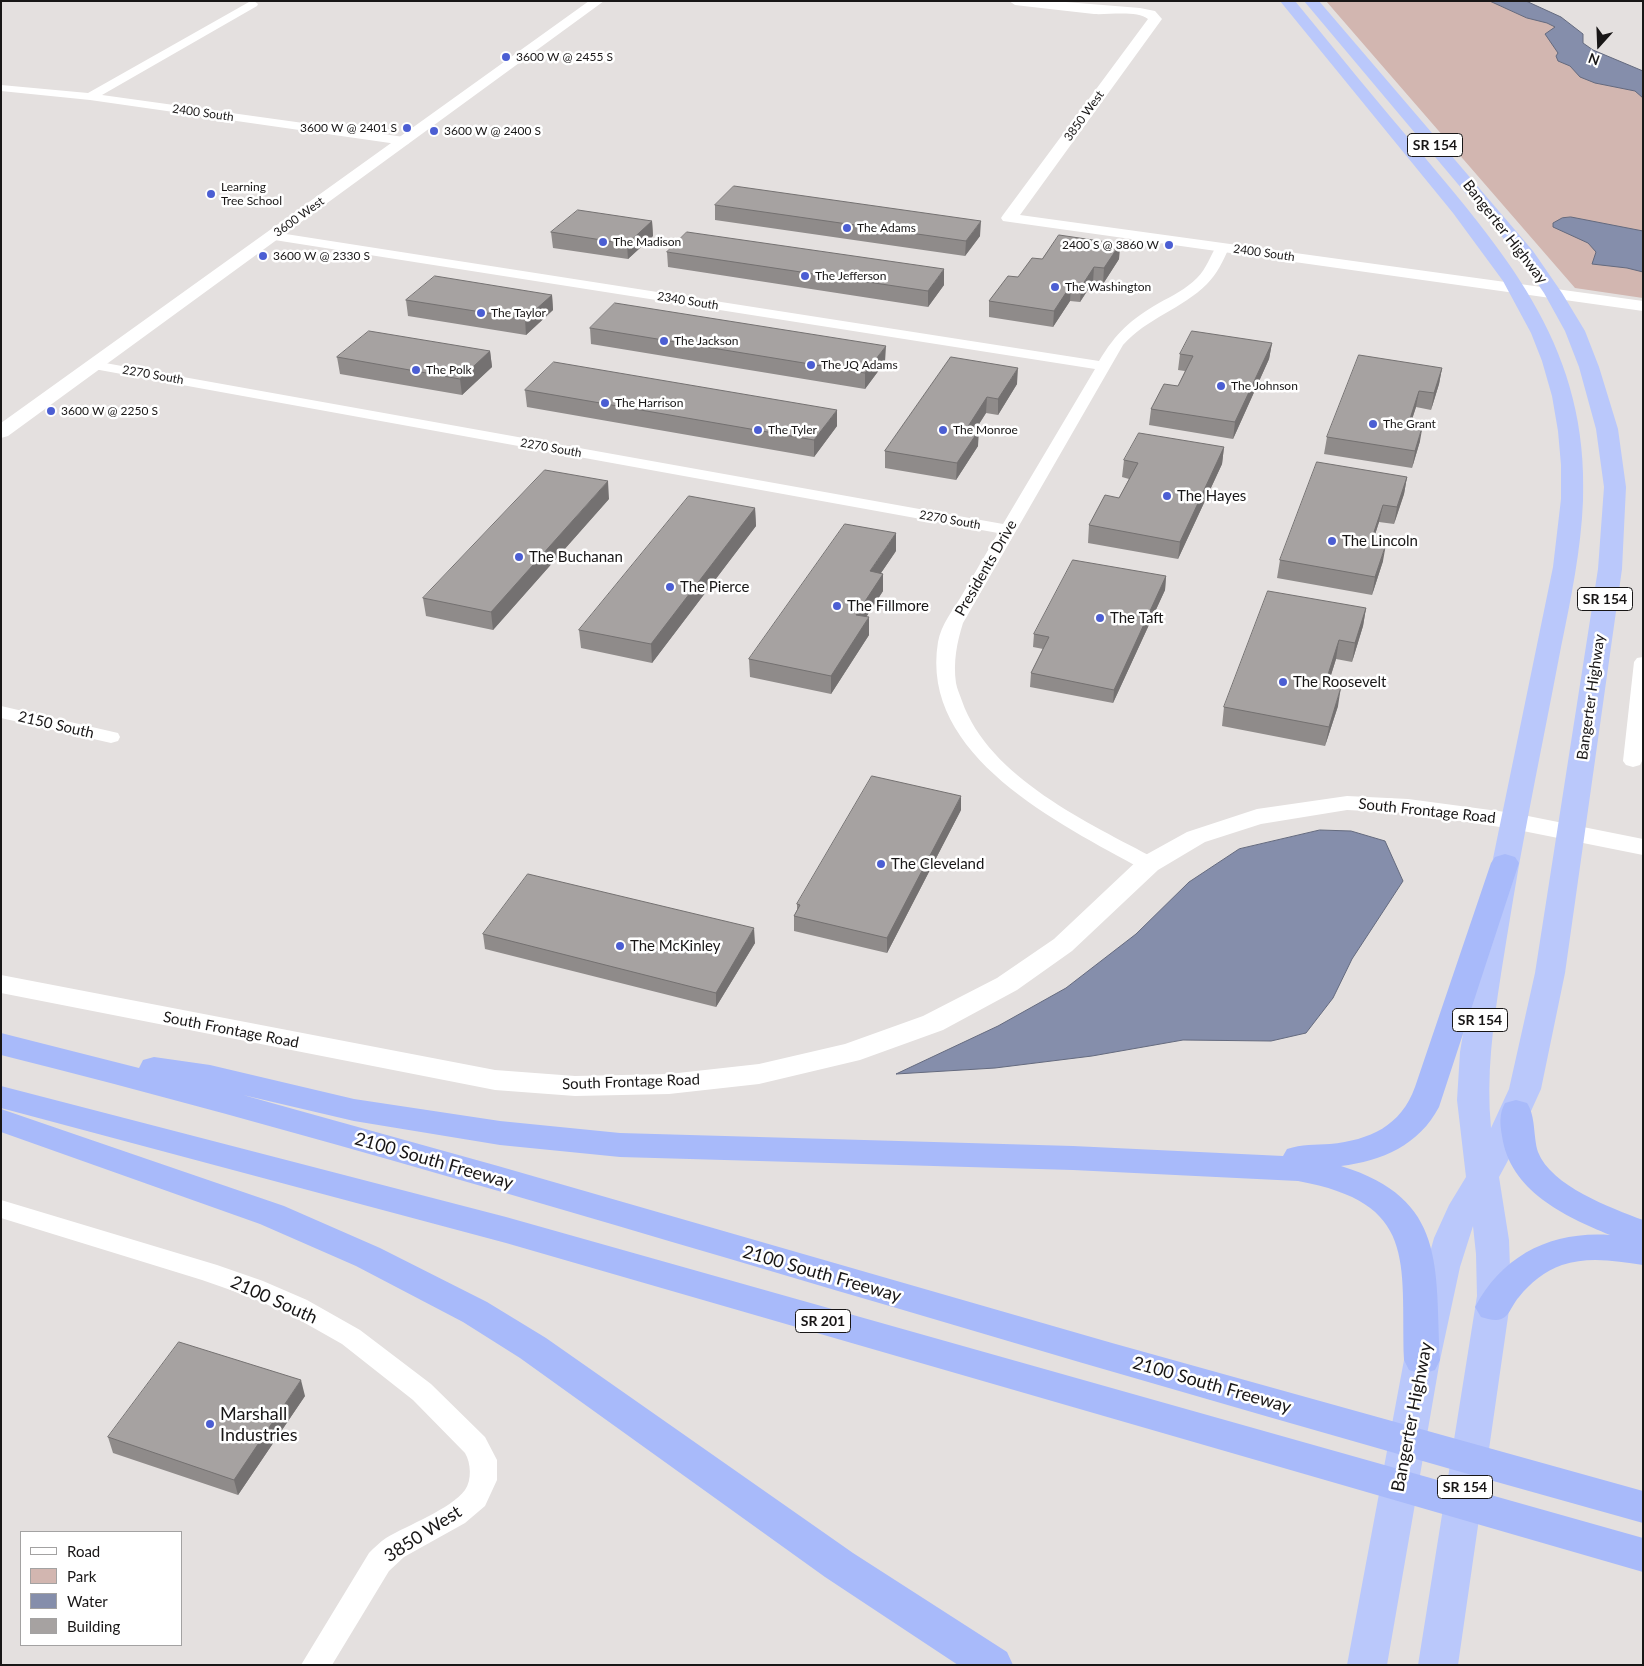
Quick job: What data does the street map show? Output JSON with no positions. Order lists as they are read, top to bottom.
{
  "streets": {
    "highway": [
      "SR 154",
      "Bangerter Highway",
      "2100 South Freeway",
      "SR 201"
    ],
    "street": [
      "2400 South",
      "3850 West",
      "3600 West",
      "2340 South",
      "2270 South",
      "Presidents Drive",
      "2150 South",
      "South Frontage Road",
      "2100 South"
    ]
  },
  "crossings": [
    ["2400 South", "3850 West"],
    ["2400 South", "3600 West"],
    ["2400 South", "Bangerter Highway"],
    ["2400 South", "Presidents Drive"],
    ["3850 West", "2100 South"],
    ["3600 West", "2340 South"],
    ["3600 West", "2270 South"],
    ["Bangerter Highway", "South Frontage Road"],
    ["2340 South", "Presidents Drive"],
    ["2270 South", "Presidents Drive"],
    ["Presidents Drive", "South Frontage Road"]
  ],
  "places": [
    "3600 W @ 2455 S",
    "3600 W @ 2401 S",
    "3600 W @ 2400 S",
    "Learning Tree School",
    "The Adams",
    "The Madison",
    "2400 S @ 3860 W",
    "3600 W @ 2330 S",
    "The Jefferson",
    "The Washington",
    "The Taylor",
    "The Jackson",
    "The JQ Adams",
    "The Polk",
    "The Johnson",
    "The Harrison",
    "3600 W @ 2250 S",
    "The Grant",
    "The Tyler",
    "The Monroe",
    "The Hayes",
    "The Lincoln",
    "The Buchanan",
    "The Pierce",
    "The Fillmore",
    "The Taft",
    "The Roosevelt",
    "The Cleveland",
    "The McKinley",
    "Marshall Industries"
  ],
  "legend": [
    "Road",
    "Park",
    "Water",
    "Building"
  ],
  "north": "bottom"
}
